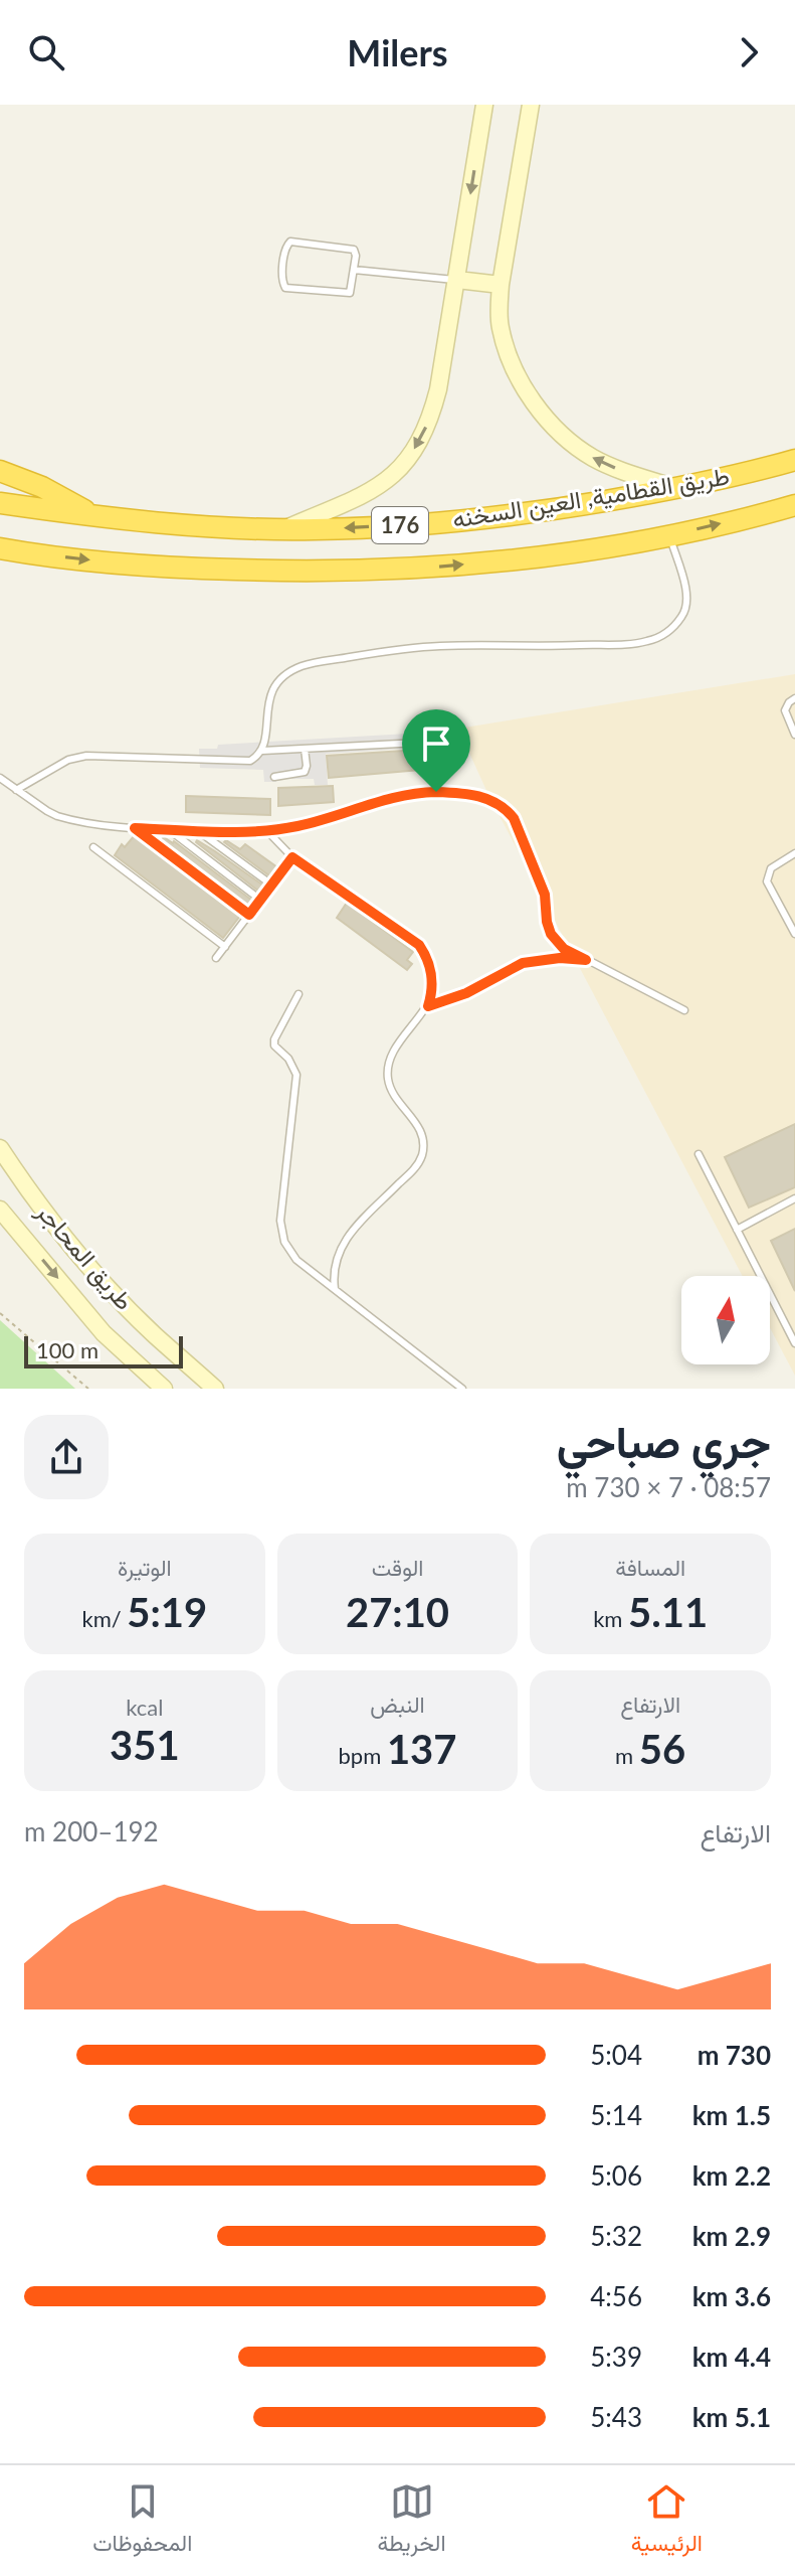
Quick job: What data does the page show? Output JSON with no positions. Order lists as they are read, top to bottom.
{
  "streets": {
    "highway": ["طريق القطامية, العين السخنه", "176"],
    "main road": ["طريق المحاجر"]
  },
  "scale_bar": "100 m",
  "north": "top",
  "page": {
    "header": "Milers",
    "scale": "100 m",
    "heading": ["جري صباحي", "08:57 · 7 × 730 m"],
    "stats": [
      ["المسافة", "5.11 km"],
      ["الوقت", "27:10"],
      ["الوتيرة", "5:19 /km"],
      ["الارتفاع", "56 m"],
      ["النبض", "137 bpm"],
      ["kcal", "351"]
    ],
    "chart": ["الارتفاع", "192–200 m"],
    "list": [
      {
        "name": "730 m",
        "note": "5:04"
      },
      {
        "name": "1.5 km",
        "note": "5:14"
      },
      {
        "name": "2.2 km",
        "note": "5:06"
      },
      {
        "name": "2.9 km",
        "note": "5:32"
      },
      {
        "name": "3.6 km",
        "note": "4:56"
      },
      {
        "name": "4.4 km",
        "note": "5:39"
      },
      {
        "name": "5.1 km",
        "note": "5:43"
      }
    ],
    "tabs": ["الرئيسية", "الخريطة", "المحفوظات"]
  }
}
